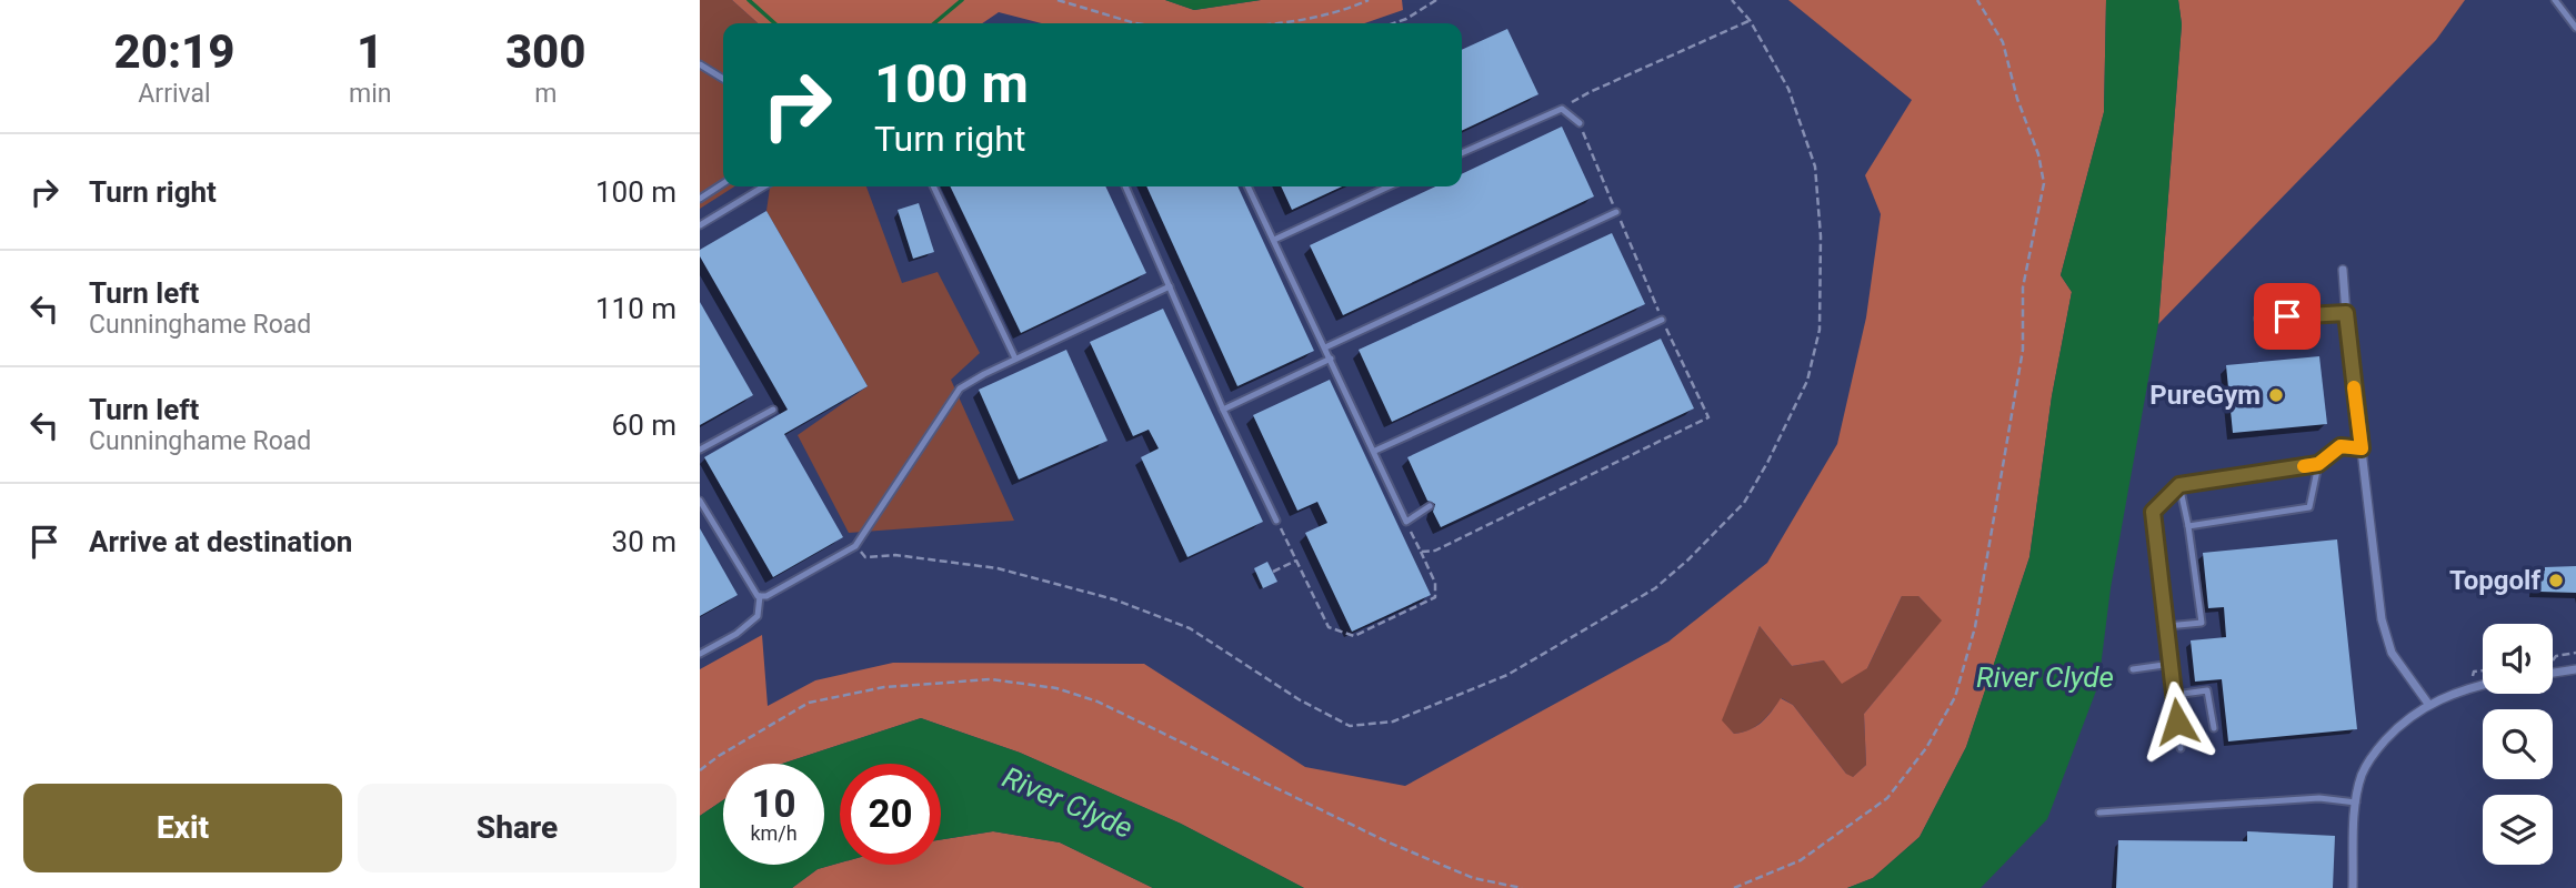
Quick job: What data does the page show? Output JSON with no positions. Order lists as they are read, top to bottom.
{
  "water": ["River Clyde"],
  "places": ["PureGym", "Topgolf"],
  "page": {
    "eta": [
      "20:19",
      "Arrival",
      "1",
      "min",
      "300",
      "m"
    ],
    "turn": ["100 m", "Turn right"],
    "list": [
      {
        "name": "Turn right",
        "value": "100 m"
      },
      {
        "name": "Turn left",
        "note": "Cunninghame Road",
        "value": "110 m"
      },
      {
        "name": "Turn left",
        "note": "Cunninghame Road",
        "value": "60 m"
      },
      {
        "name": "Arrive at destination",
        "value": "30 m"
      }
    ],
    "speed": "10 km/h",
    "limit": "20",
    "buttons": ["Exit", "Share"]
  }
}
